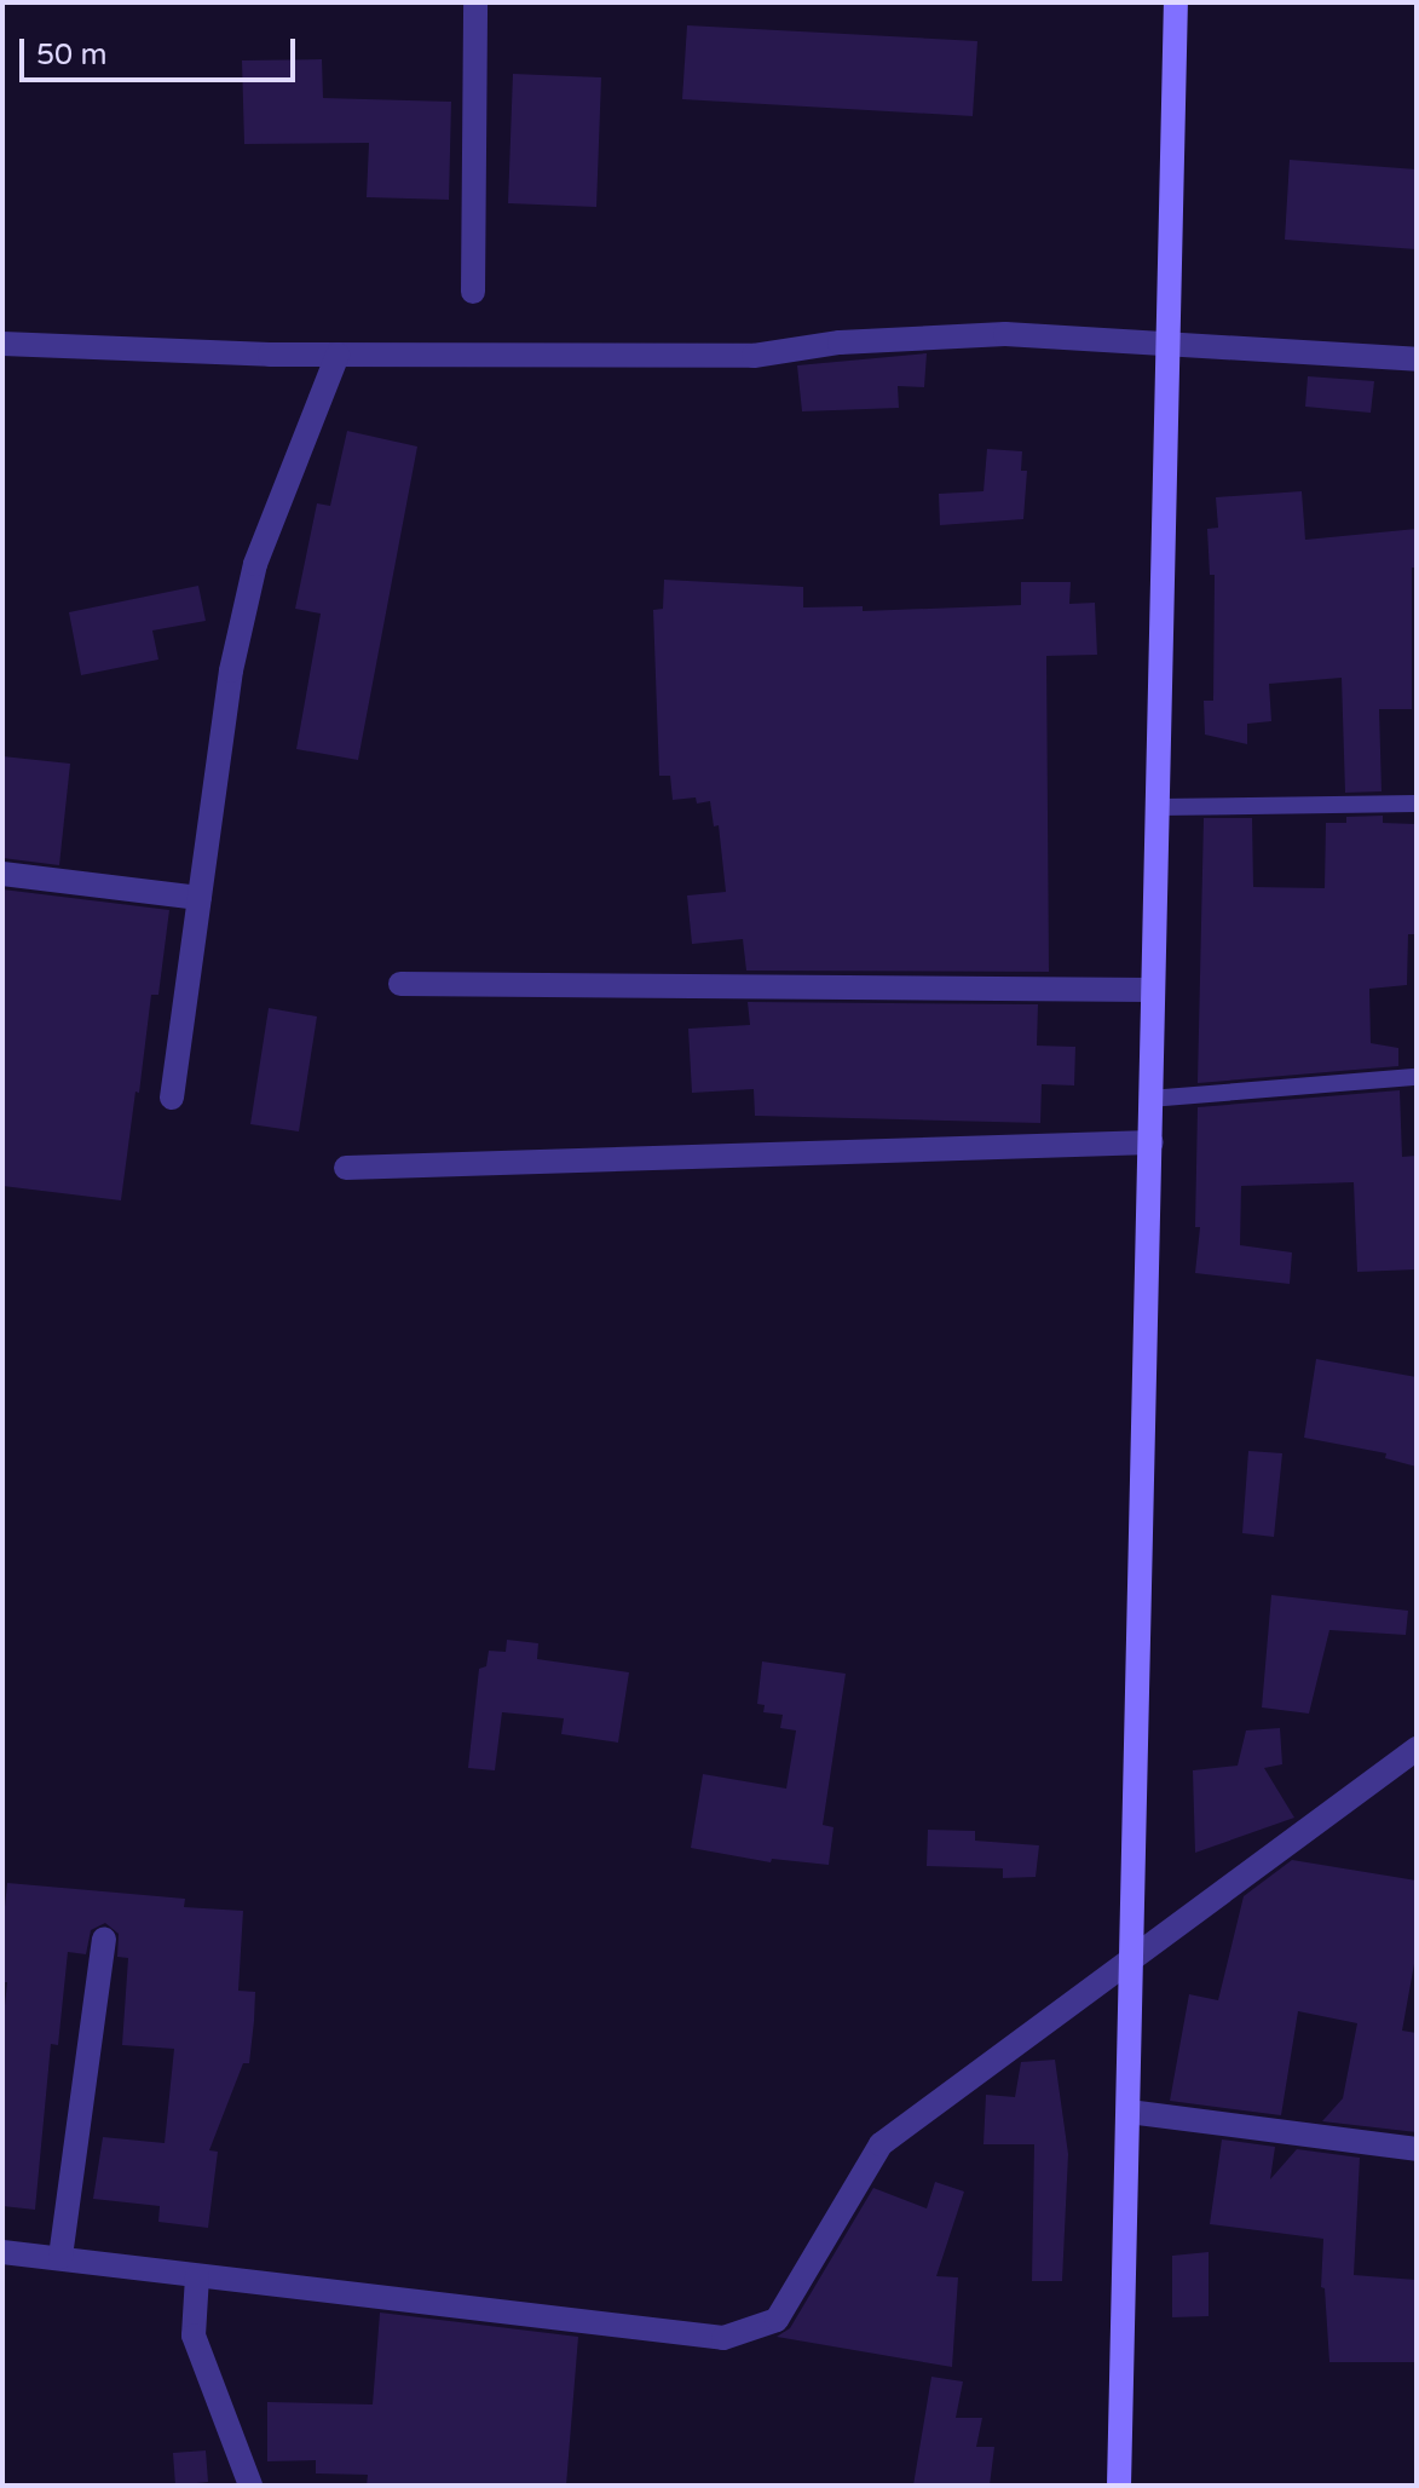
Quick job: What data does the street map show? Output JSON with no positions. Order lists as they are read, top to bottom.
{
  "scale_bar": "50 m"
}
